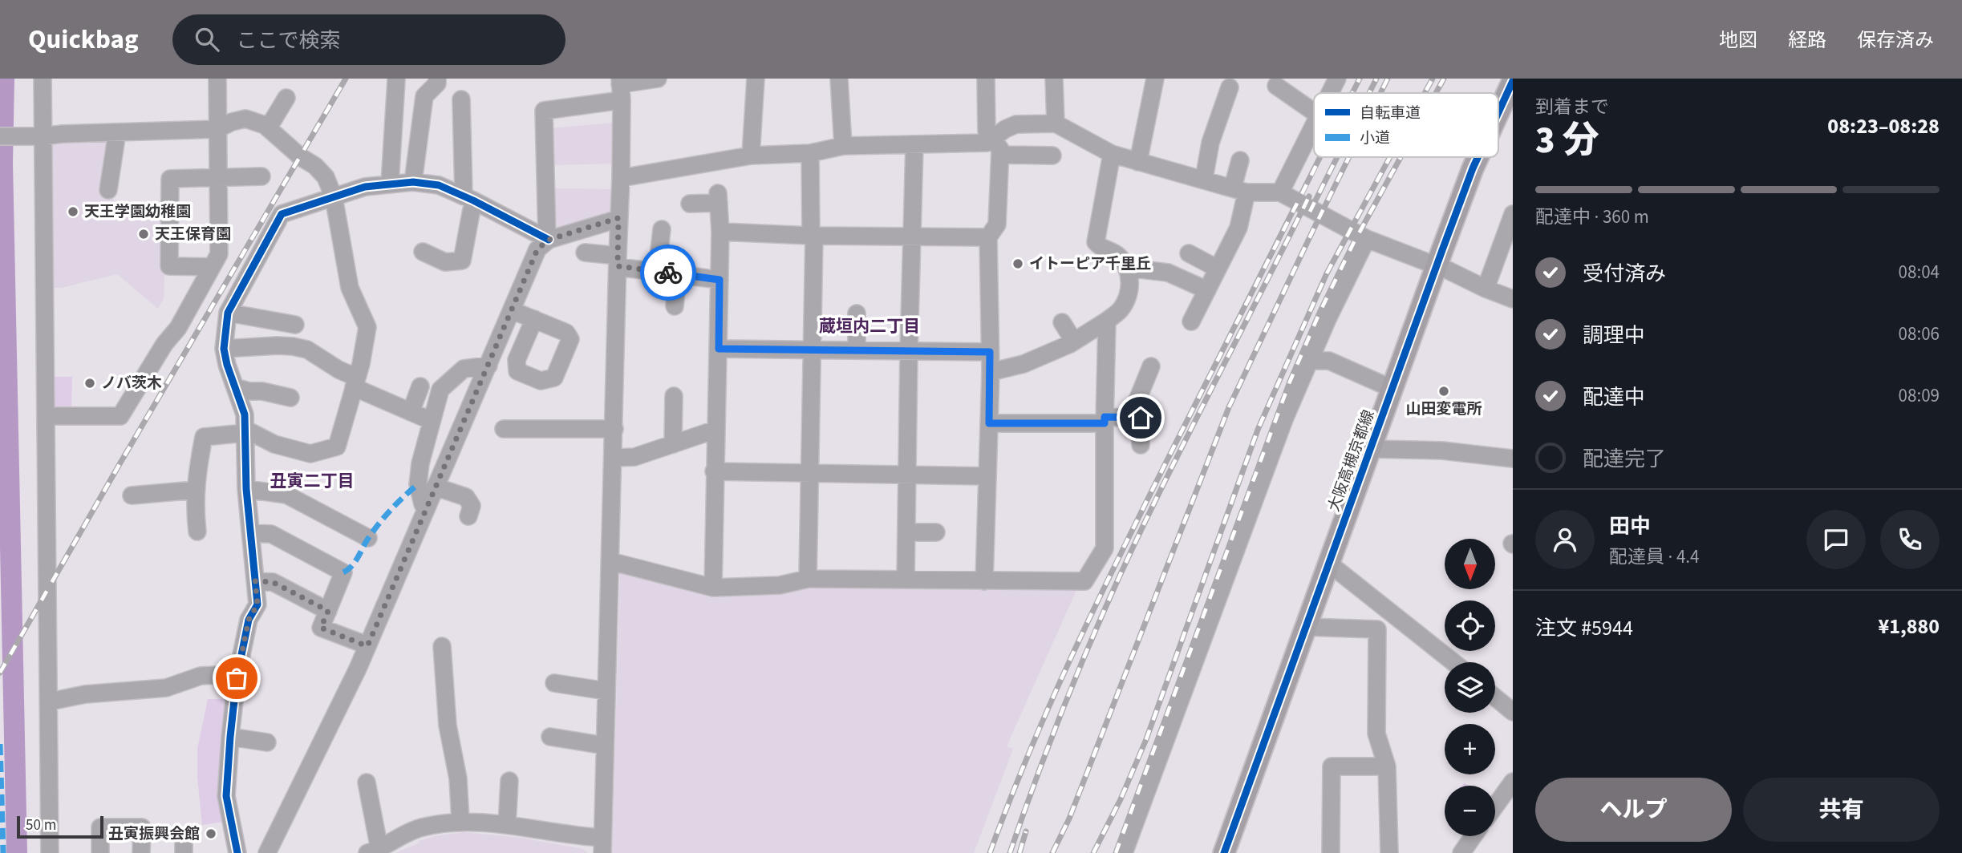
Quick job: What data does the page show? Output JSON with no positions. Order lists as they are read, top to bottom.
{
  "streets": {
    "main road": ["大阪高槻京都線"]
  },
  "districts": ["蔵垣内二丁目", "丑寅二丁目"],
  "places": [
    "天王学園幼稚園",
    "天王保育園",
    "イトーピア千里丘",
    "ノバ茨木",
    "山田変電所",
    "丑寅振興会館"
  ],
  "legend": ["自転車道", "小道"],
  "scale_bar": "50 m",
  "north": "bottom",
  "page": {
    "header": "Quickbag",
    "search": "ここで検索",
    "nav": ["地図", "経路", "保存済み"],
    "heading": ["3 分", "到着まで", "08:23–08:28"],
    "panel": [
      "田中",
      "配達員 · 4.4",
      "注文 #5944",
      "¥1,880"
    ],
    "bar": "配達中 · 360 m",
    "list": [
      ["受付済み", "08:04"],
      ["調理中", "08:06"],
      ["配達中", "08:09"],
      "配達完了"
    ],
    "map_buttons": ["+", "−"],
    "buttons": ["ヘルプ", "共有"],
    "scale": "50 m"
  }
}
